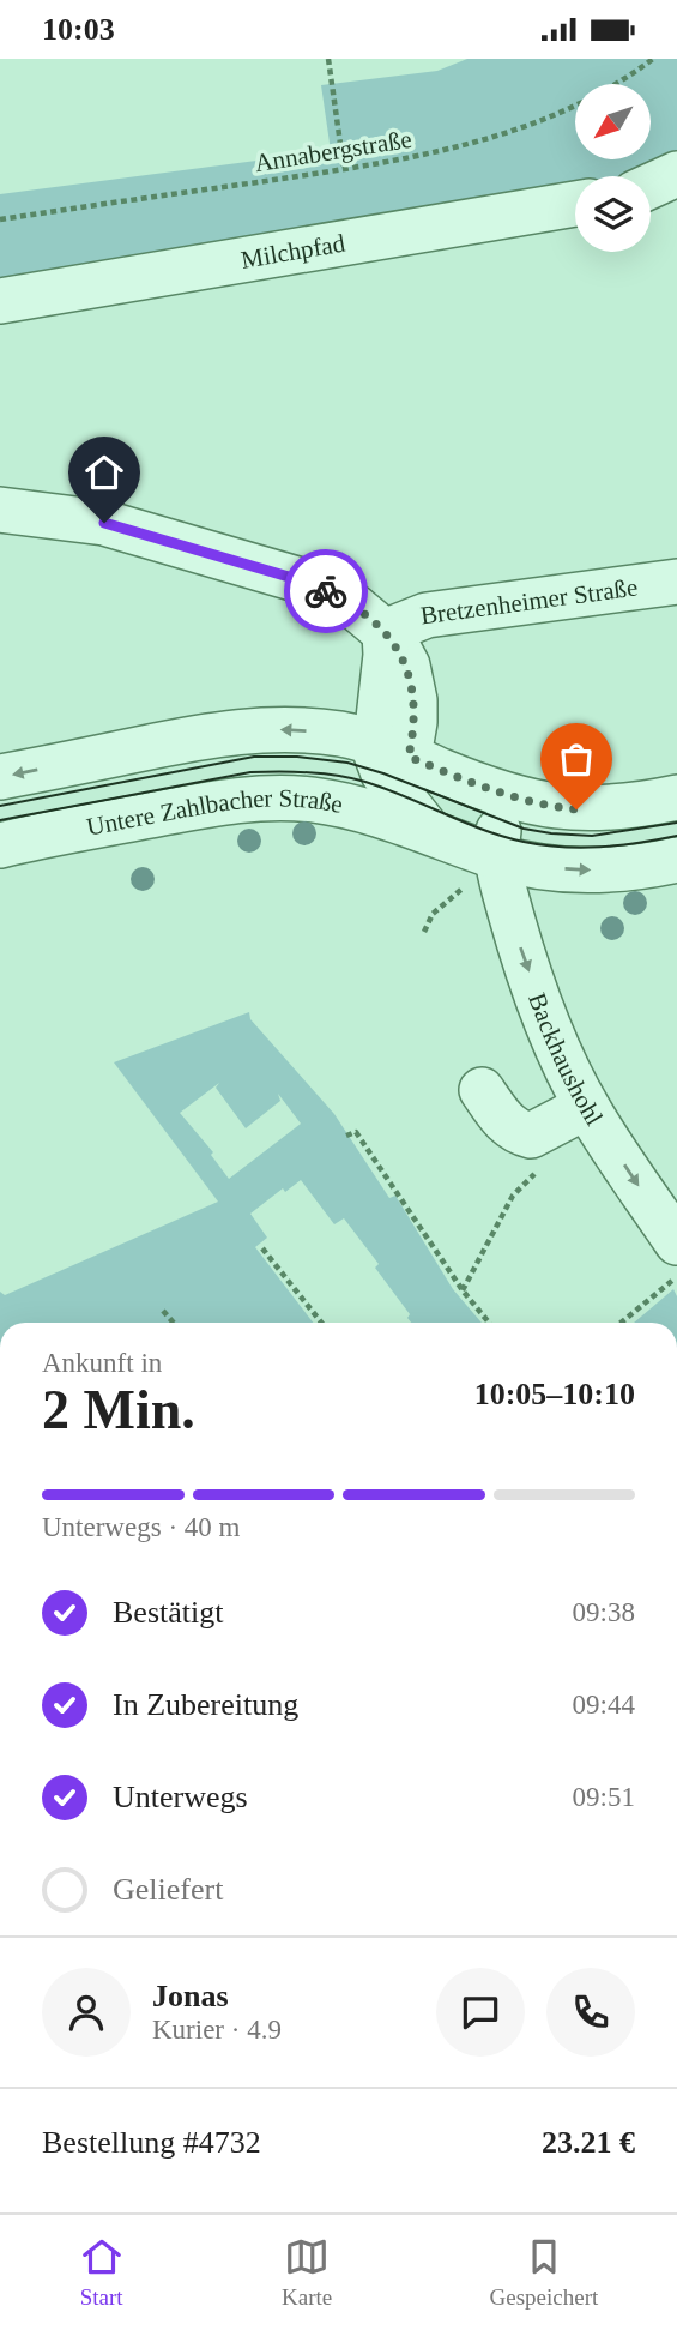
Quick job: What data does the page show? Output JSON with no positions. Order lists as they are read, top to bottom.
{
  "streets": {
    "street": [
      "Milchpfad",
      "Bretzenheimer Straße",
      "Untere Zahlbacher Straße",
      "Backhaushohl"
    ],
    "path": ["Annabergstraße"]
  },
  "crossings": [
    ["Untere Zahlbacher Straße", "Backhaushohl"]
  ],
  "one_way": ["Backhaushohl"],
  "north": "bottom left",
  "page": {
    "status": "10:03",
    "heading": ["2 Min.", "Ankunft in", "10:05–10:10"],
    "panel": [
      "Jonas",
      "Kurier · 4.9",
      "Bestellung #4732",
      "23.21 €"
    ],
    "bar": "Unterwegs · 40 m",
    "list": [
      ["Bestätigt", "09:38"],
      ["In Zubereitung", "09:44"],
      ["Unterwegs", "09:51"],
      "Geliefert"
    ],
    "tabs": ["Start", "Karte", "Gespeichert"]
  }
}
